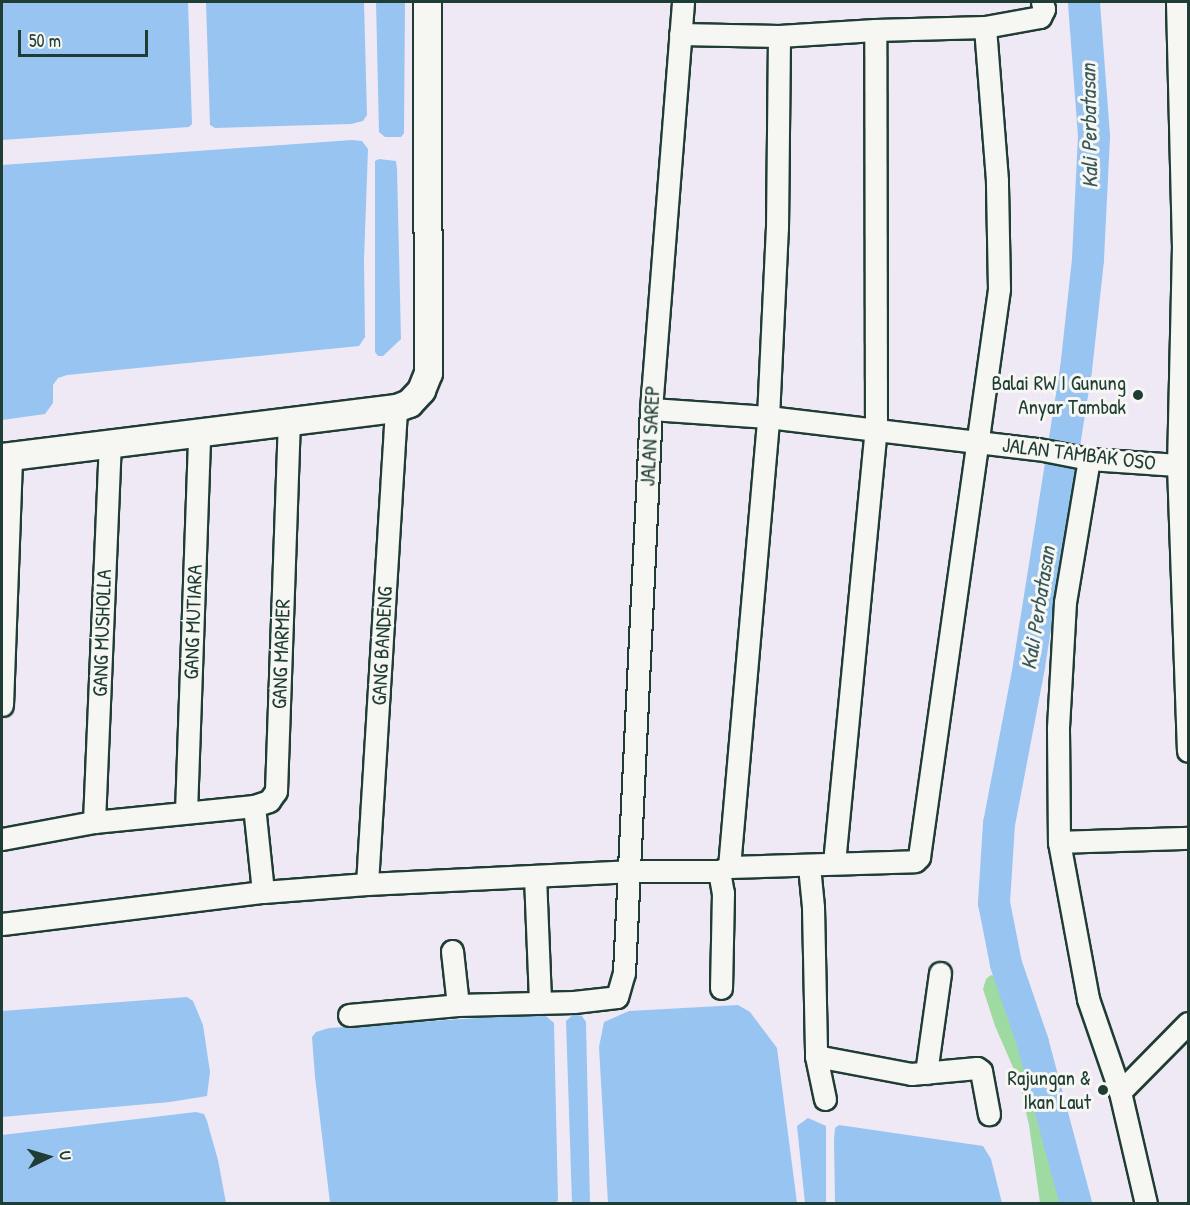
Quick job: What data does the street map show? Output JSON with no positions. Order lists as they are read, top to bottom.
{
  "streets": {
    "street": [
      "JALAN SAREP",
      "JALAN TAMBAK OSO",
      "GANG MUTIARA",
      "GANG MUSHOLLA",
      "GANG BANDENG",
      "GANG MARMER"
    ]
  },
  "crossings": [
    ["JALAN SAREP", "JALAN TAMBAK OSO"]
  ],
  "water": ["Kali Perbatasan"],
  "places": ["Balai RW I Gunung Anyar Tambak", "Rajungan & Ikan Laut"],
  "scale_bar": "50 m",
  "north": "right"
}
